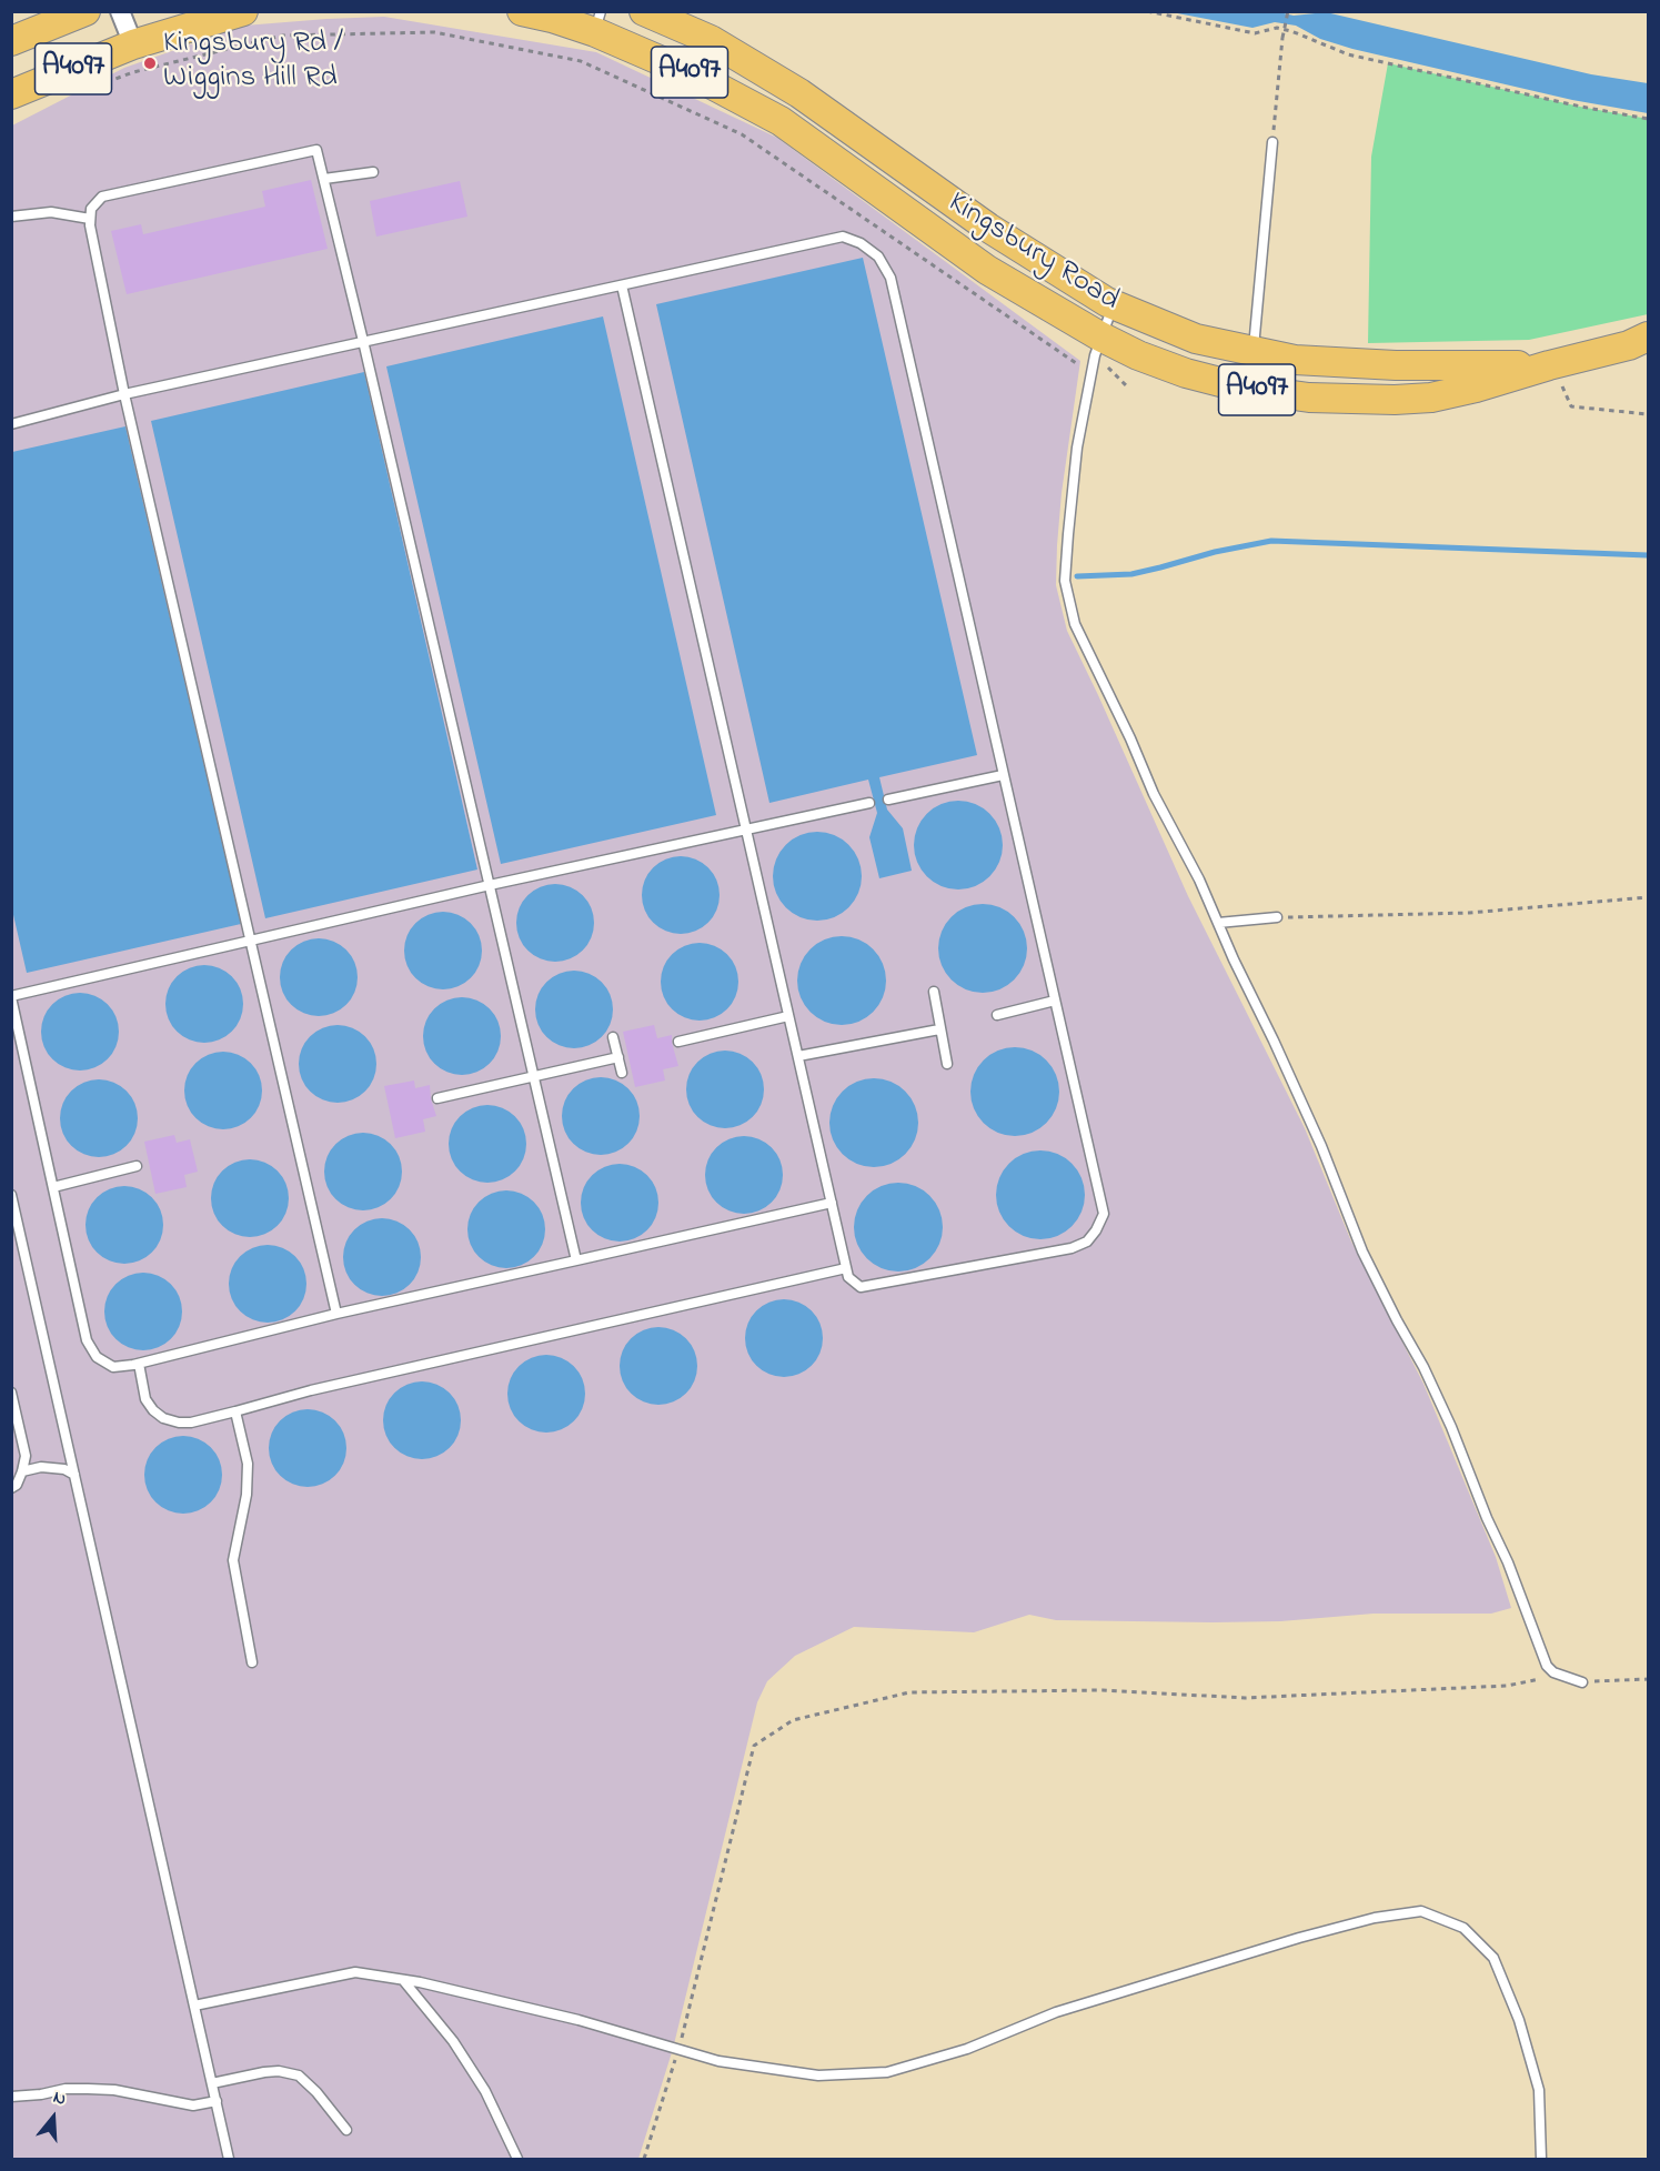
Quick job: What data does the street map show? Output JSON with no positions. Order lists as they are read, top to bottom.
{
  "streets": {
    "main road": ["A4097", "Kingsbury Road"]
  },
  "places": ["Kingsbury Rd / Wiggins Hill Rd"],
  "north": "top"
}
